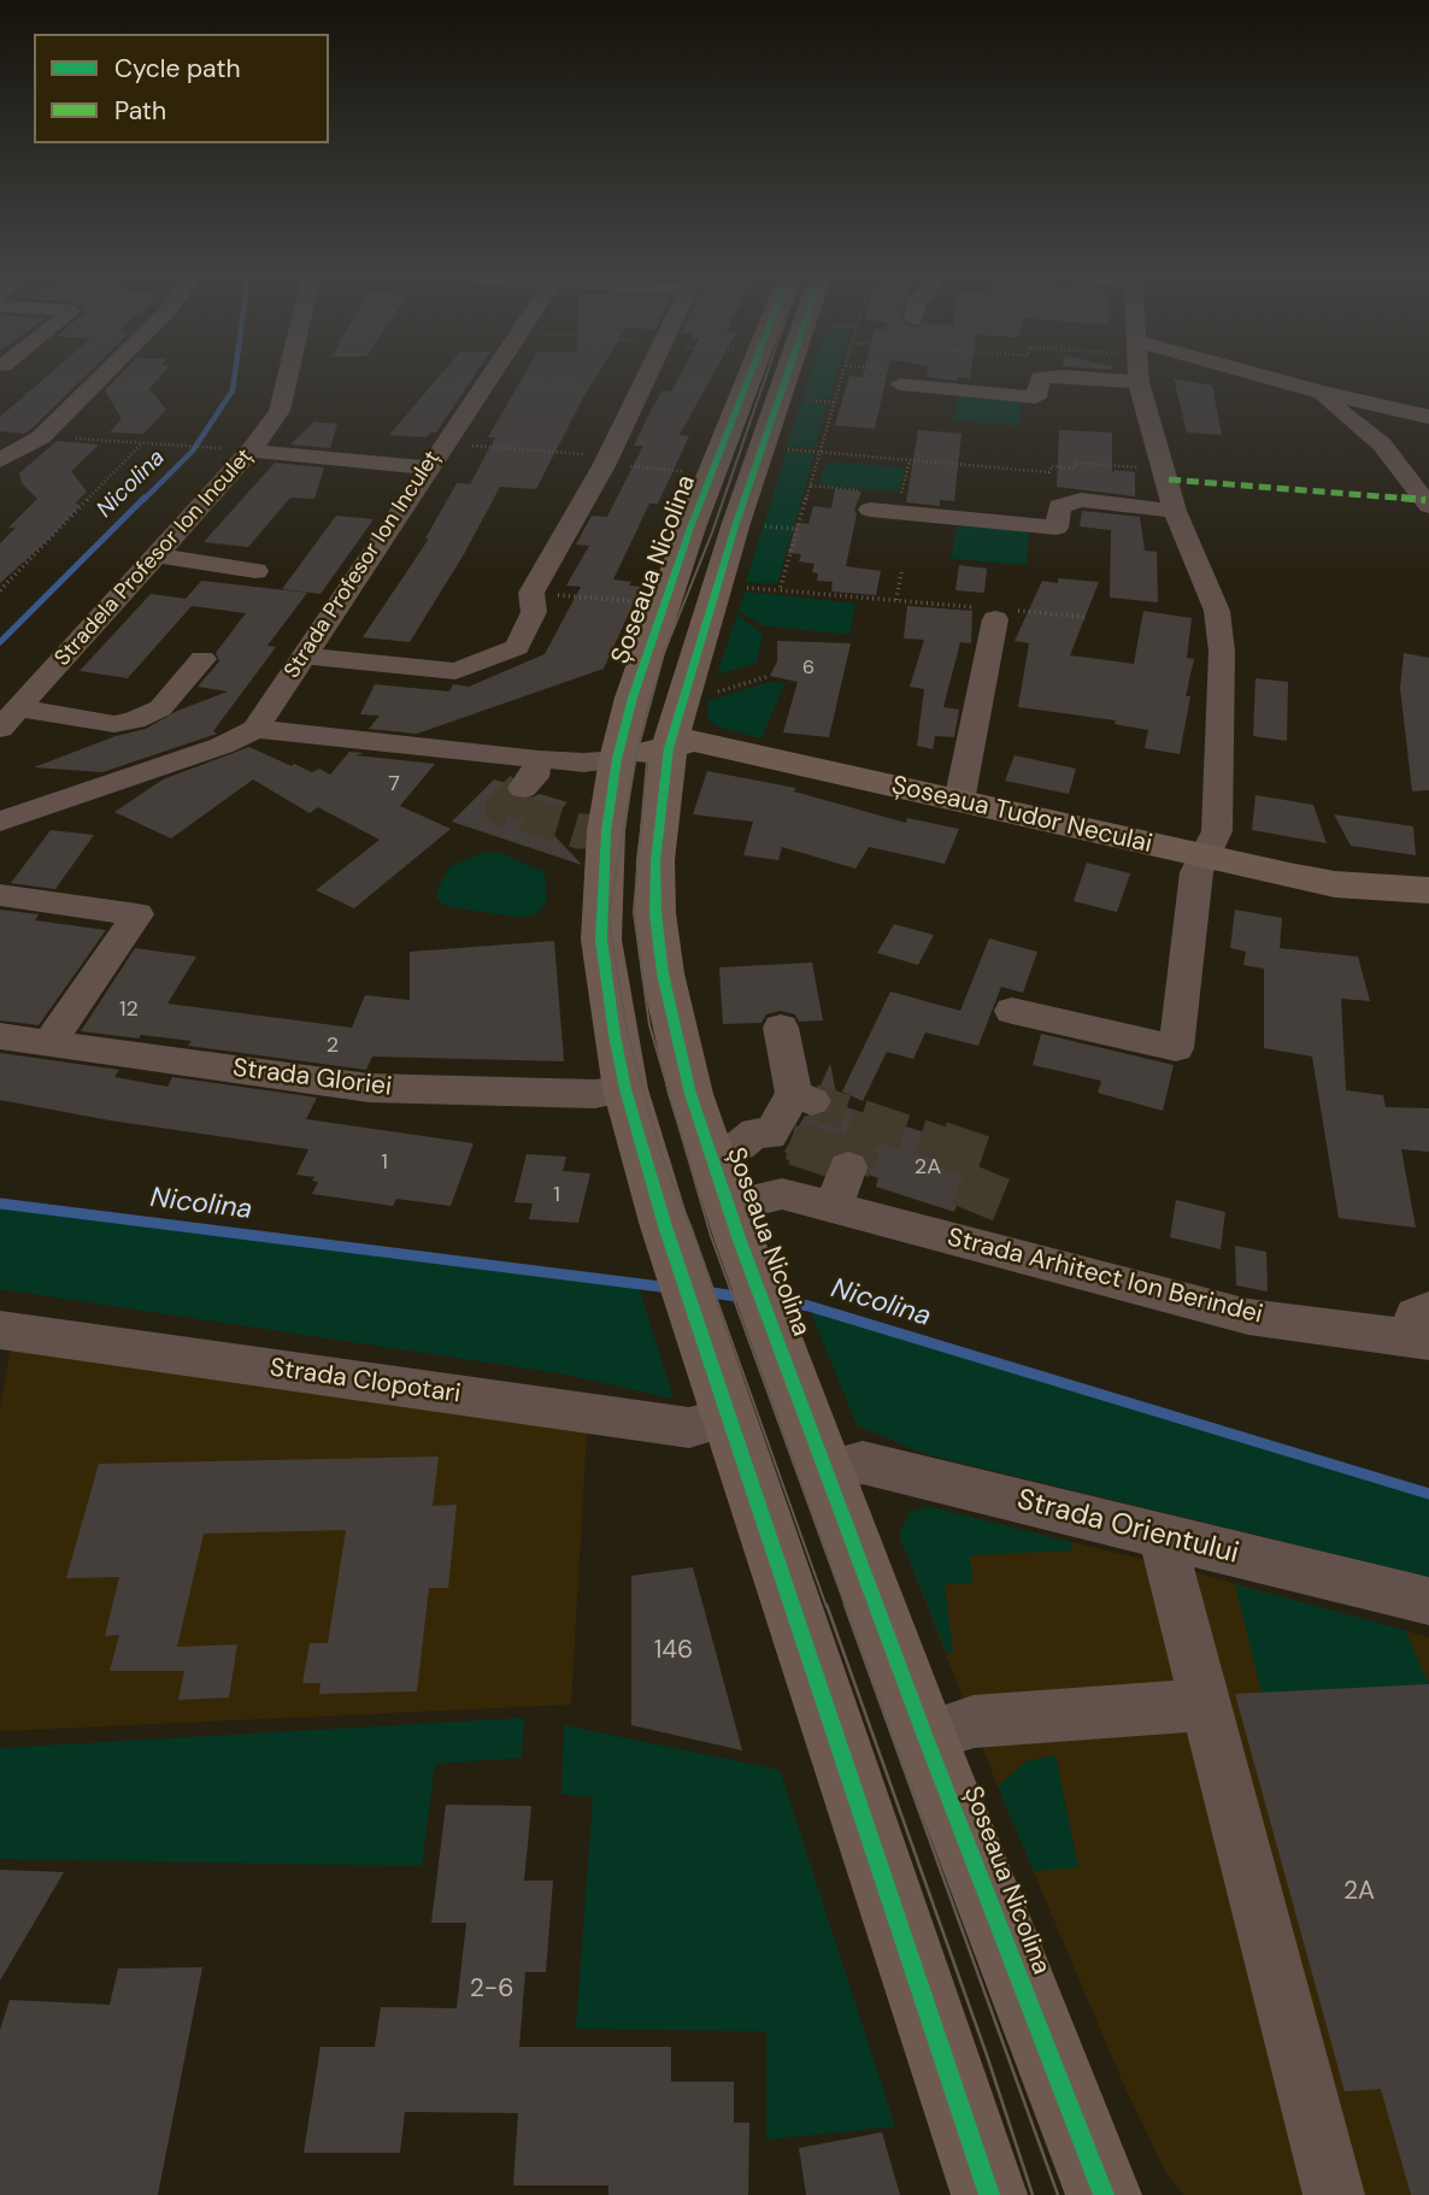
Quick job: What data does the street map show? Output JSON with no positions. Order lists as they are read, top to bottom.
{
  "streets": {
    "main road": ["Șoseaua Nicolina", "Șoseaua Tudor Neculai"],
    "street": [
      "Stradela Profesor Ion Inculeț",
      "Strada Profesor Ion Inculeț",
      "Strada Gloriei",
      "Strada Arhitect Ion Berindei",
      "Strada Clopotari",
      "Strada Orientului"
    ]
  },
  "crossings": [
    ["Șoseaua Nicolina", "Șoseaua Tudor Neculai"],
    ["Șoseaua Nicolina", "Strada Gloriei"],
    ["Șoseaua Nicolina", "Strada Arhitect Ion Berindei"],
    ["Șoseaua Nicolina", "Strada Clopotari"],
    ["Șoseaua Nicolina", "Strada Orientului"]
  ],
  "water": ["Nicolina"],
  "house_numbers": [
    "6",
    "7",
    "12",
    "2",
    "1",
    "2A",
    "1",
    "146",
    "2A",
    "2-6"
  ],
  "legend": ["Cycle path", "Path"]
}
